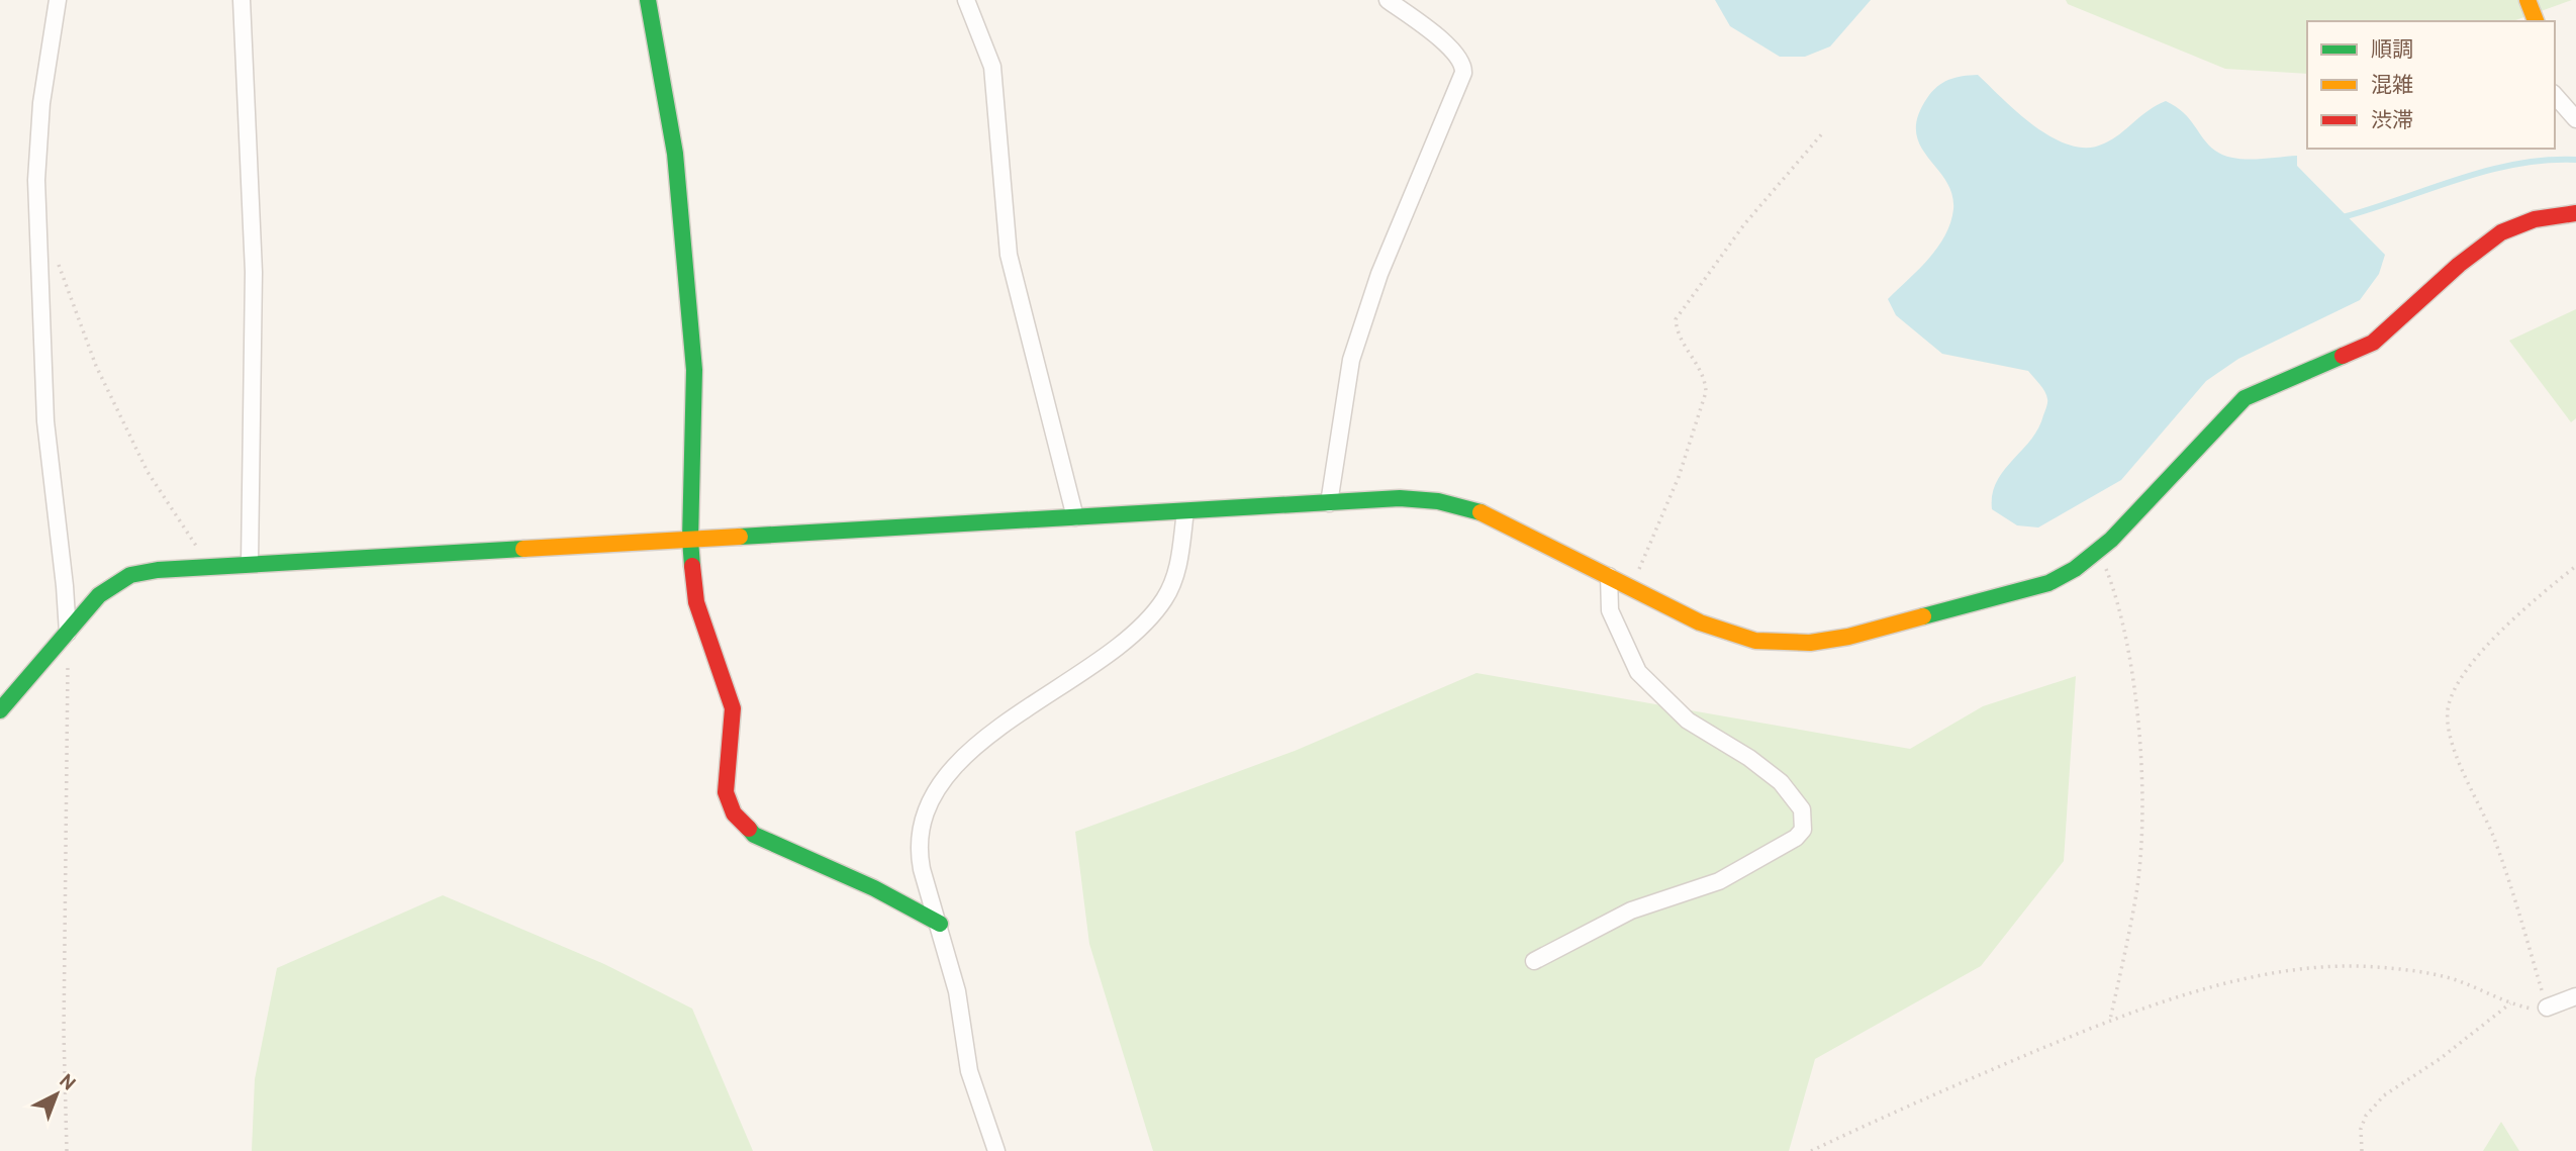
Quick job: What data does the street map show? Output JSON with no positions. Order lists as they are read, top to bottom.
{
  "legend": ["順調", "混雑", "渋滞"],
  "north": "top right"
}
